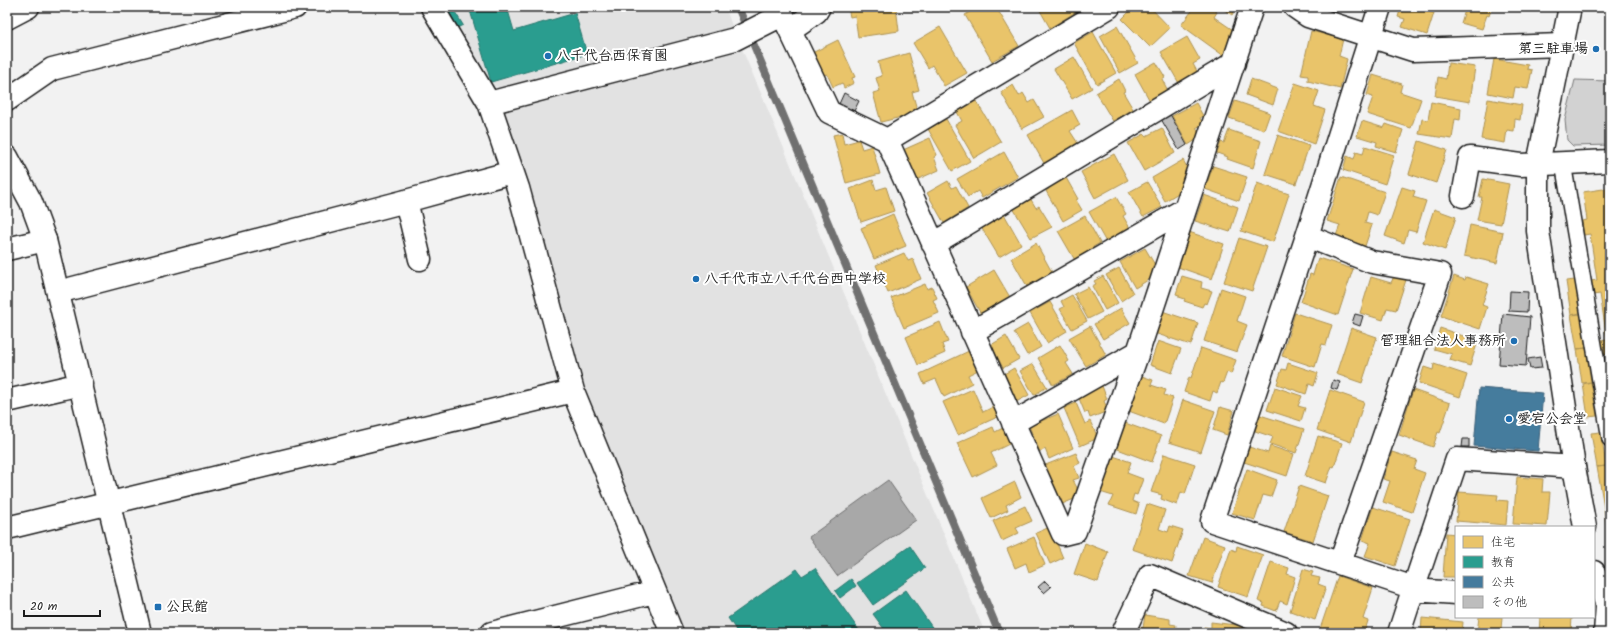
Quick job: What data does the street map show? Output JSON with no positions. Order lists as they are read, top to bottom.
{
  "places": {
    "other": [
      "第三駐車場",
      "八千代台西保育園",
      "八千代市立八千代台西中学校",
      "管理組合法人事務所",
      "愛宕公会堂"
    ],
    "transit": ["公民館"]
  },
  "legend": [
    "住宅",
    "教育",
    "公共",
    "その他"
  ],
  "scale_bar": "20 m"
}
